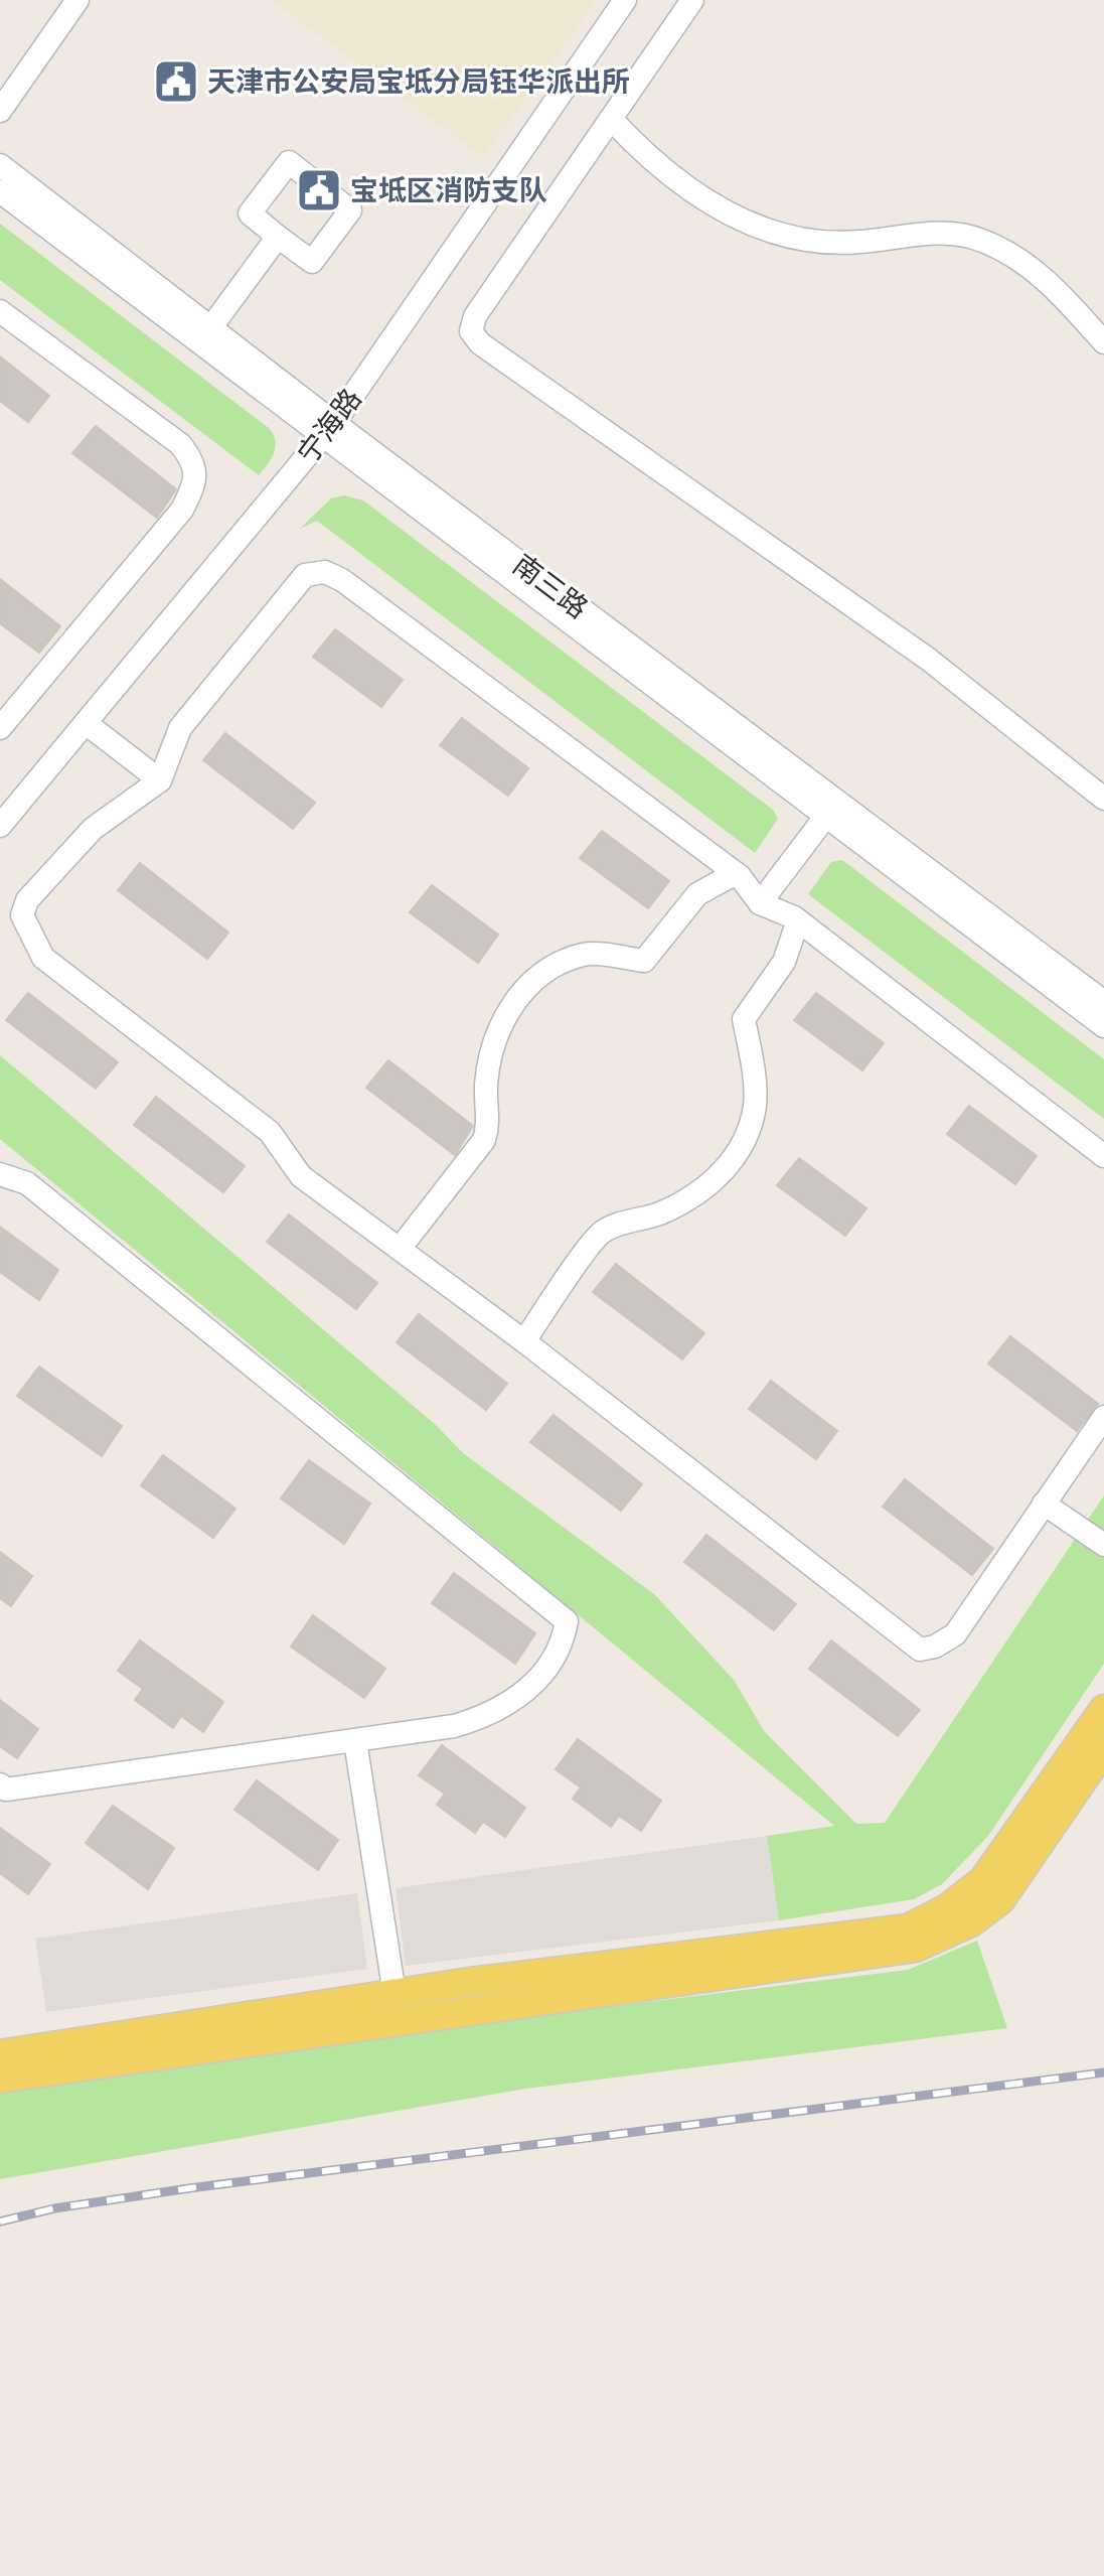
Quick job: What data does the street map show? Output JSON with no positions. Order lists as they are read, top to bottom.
{
  "streets": {
    "street": ["宁海路", "南三路"]
  },
  "crossings": [
    ["宁海路", "南三路"]
  ],
  "places": {
    "public building": ["天津市公安局宝坻分局钰华派出所", "宝坻区消防支队"]
  }
}
